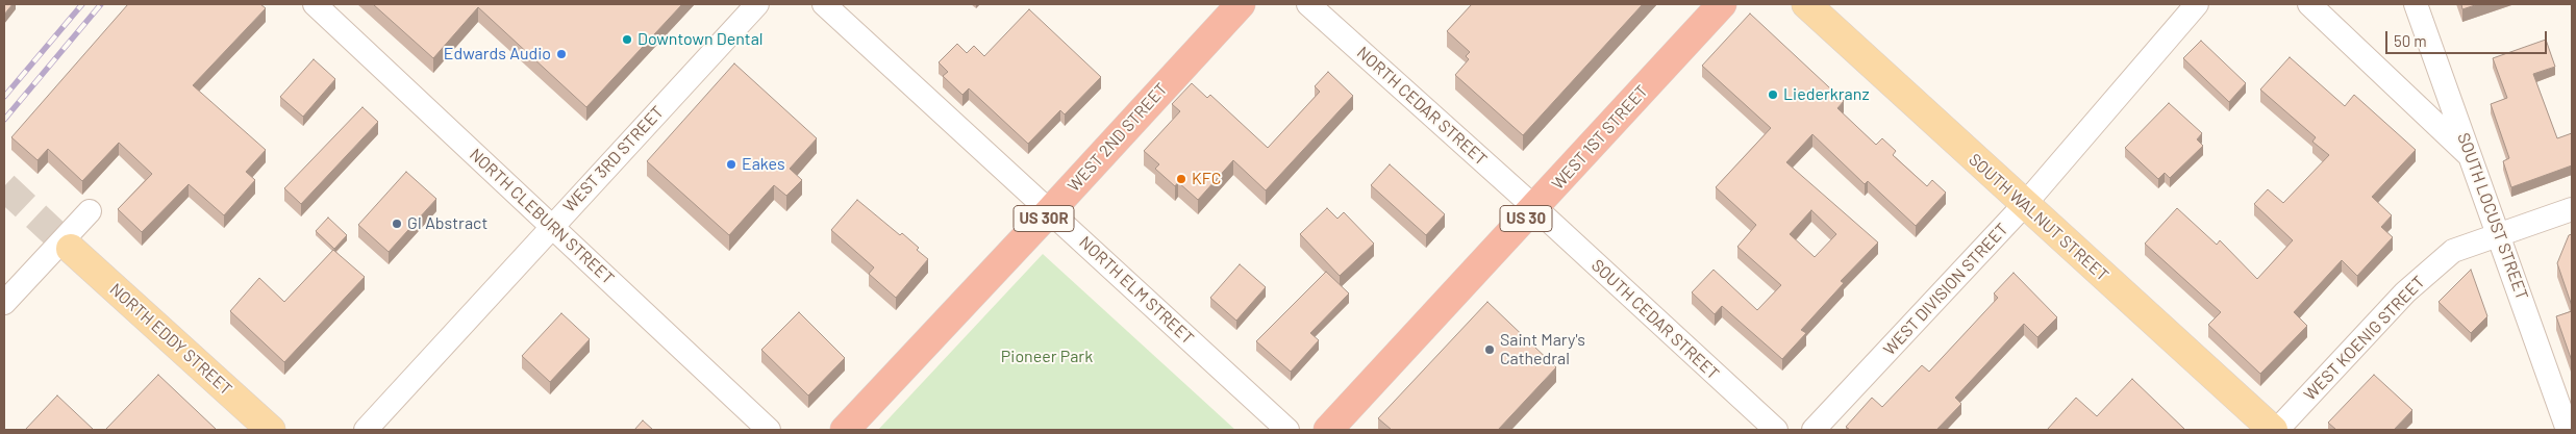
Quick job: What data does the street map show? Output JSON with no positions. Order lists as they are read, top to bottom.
{
  "streets": {
    "highway": [
      "WEST 2ND STREET",
      "WEST 1ST STREET",
      "US 30R",
      "US 30"
    ],
    "main road": ["SOUTH WALNUT STREET", "NORTH EDDY STREET"],
    "street": [
      "NORTH CEDAR STREET",
      "WEST 3RD STREET",
      "NORTH CLEBURN STREET",
      "SOUTH LOCUST STREET",
      "WEST DIVISION STREET",
      "NORTH ELM STREET",
      "SOUTH CEDAR STREET",
      "WEST KOENIG STREET"
    ]
  },
  "crossings": [
    ["NORTH CEDAR STREET", "WEST 1ST STREET"],
    ["NORTH CEDAR STREET", "SOUTH CEDAR STREET"],
    ["WEST 2ND STREET", "NORTH ELM STREET"],
    ["WEST 1ST STREET", "SOUTH CEDAR STREET"],
    ["WEST 3RD STREET", "NORTH CLEBURN STREET"],
    ["SOUTH LOCUST STREET", "WEST KOENIG STREET"],
    ["SOUTH WALNUT STREET", "WEST DIVISION STREET"],
    ["SOUTH WALNUT STREET", "WEST KOENIG STREET"]
  ],
  "parks": ["Pioneer Park"],
  "places": [
    "Downtown Dental",
    "Edwards Audio",
    "Liederkranz",
    "Eakes",
    "KFC",
    "GI Abstract",
    "Saint Mary's Cathedral"
  ],
  "scale_bar": "50 m"
}
